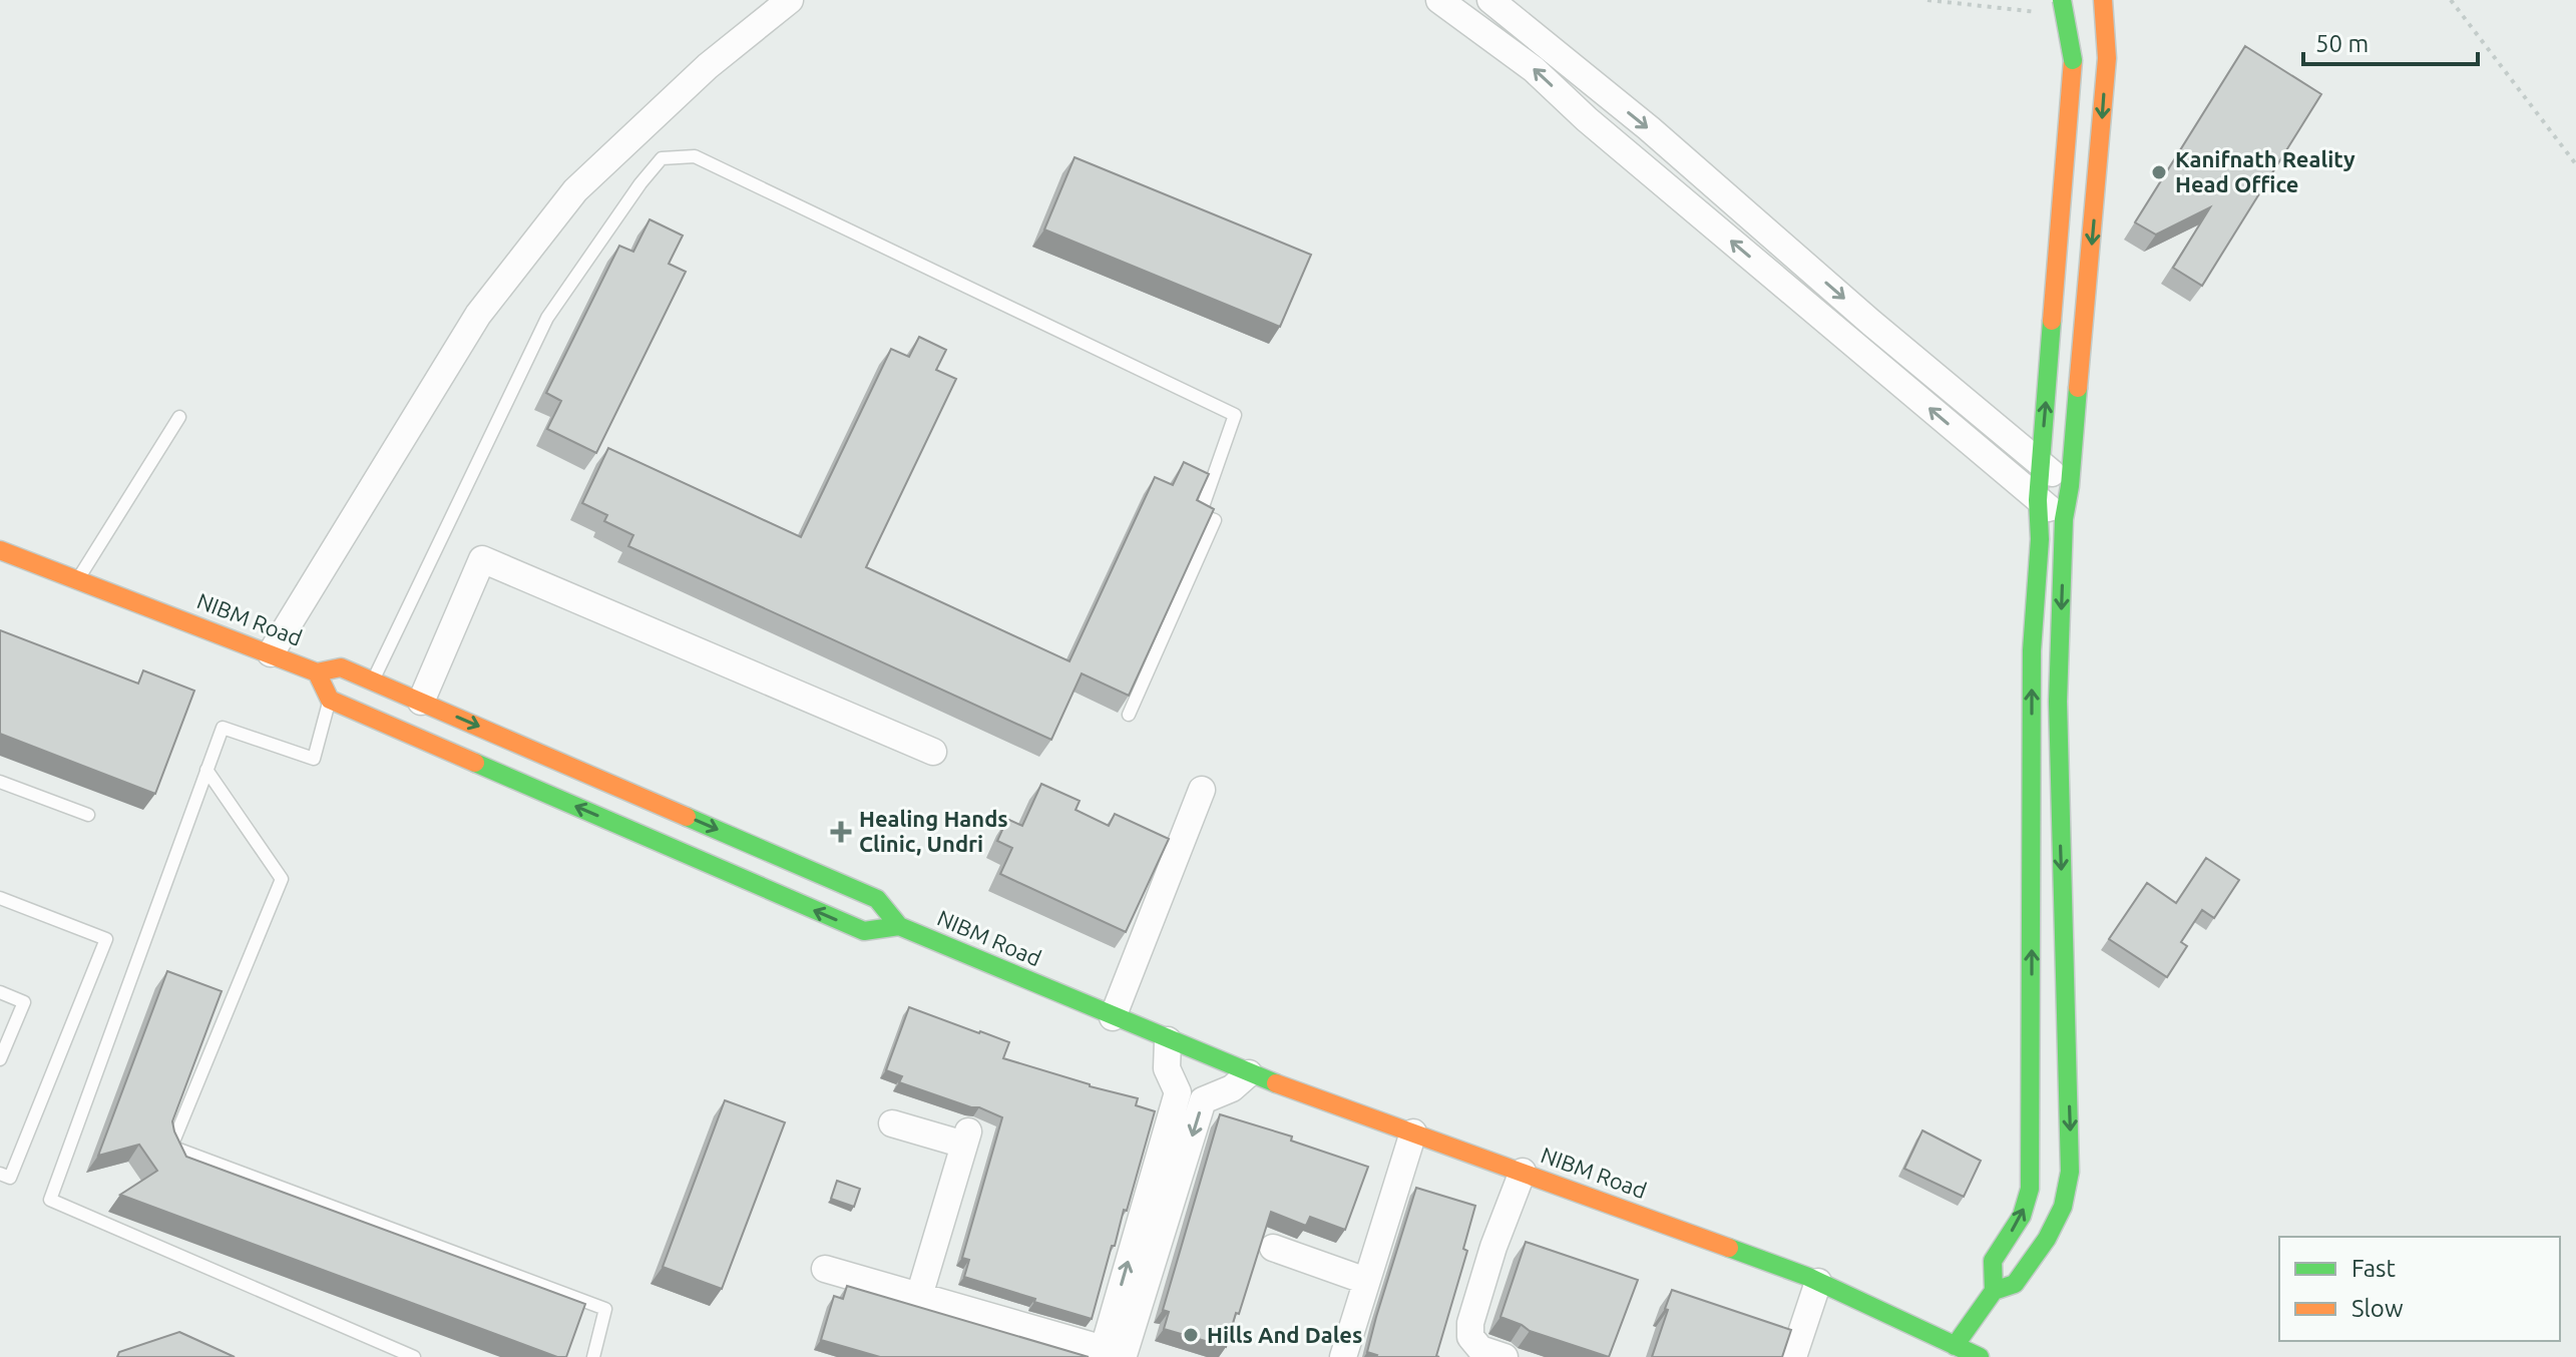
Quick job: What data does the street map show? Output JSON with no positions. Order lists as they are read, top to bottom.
{
  "streets": {
    "main road": ["NIBM Road"]
  },
  "places": {
    "other": ["Kanifnath Reality Head Office", "Hills And Dales"],
    "health": ["Healing Hands Clinic, Undri"]
  },
  "legend": ["Fast", "Slow"],
  "scale_bar": "50 m"
}
